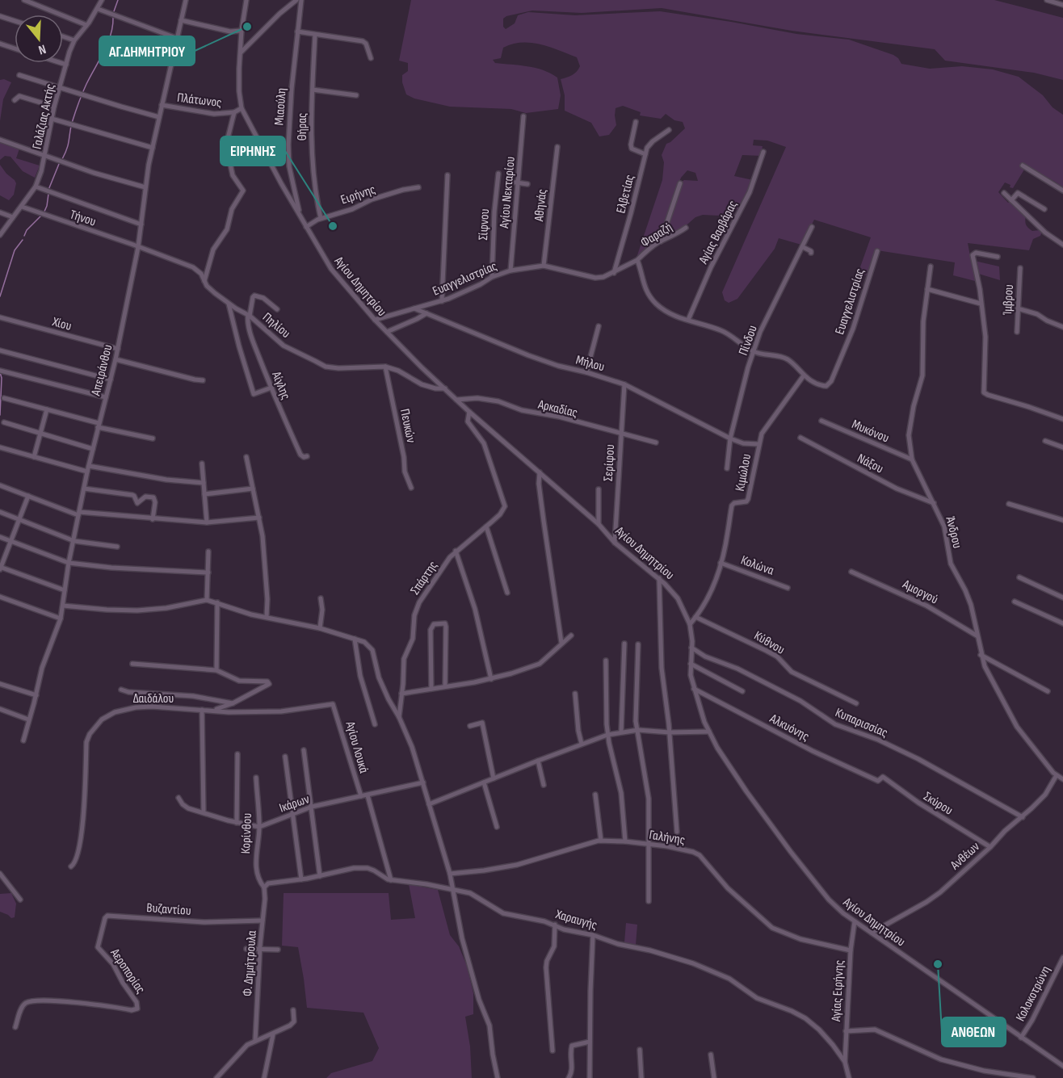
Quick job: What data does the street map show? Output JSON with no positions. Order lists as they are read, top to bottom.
{
  "streets": {
    "street": [
      "Πλάτωνος",
      "Μιαούλη",
      "Γαλάζιας Ακτής",
      "Θήρας",
      "Αγίου Νεκταρίου",
      "Ειρήνης",
      "Ελβετίας",
      "Αθηνάς",
      "Τήνου",
      "Σίφνου",
      "Αγίας Βαρβάρας",
      "Φαραζή",
      "Ευαγγελιστρίας",
      "Αγίου Δημητρίου",
      "Ίμβρου",
      "Χίου",
      "Πηλίου",
      "Πίνδου",
      "Μήλου",
      "Απειράνθου",
      "Αίγλης",
      "Αρκαδίας",
      "Πευκών",
      "Μυκόνου",
      "Σερίφου",
      "Νάξου",
      "Κιμώλου",
      "Άνδρου",
      "Κολώνα",
      "Σπάρτης",
      "Αμοργού",
      "Κύθνου",
      "Δαιδάλου",
      "Κυπαρισσίας",
      "Αλκυόνης",
      "Αγίου Λουκά",
      "Ικάρων",
      "Σκύρου",
      "Κορίνθου",
      "Γαλήνης",
      "Ανθέων",
      "Βυζαντίου",
      "Χαραυγής",
      "Φ. Δημήτρουλα",
      "Αεροπορίας",
      "Αγίας Ειρήνης",
      "Κολοκοτρώνη"
    ]
  },
  "crossings": [
    ["Πλάτωνος", "Απειράνθου"],
    ["Μιαούλη", "Αγίου Δημητρίου"],
    ["Γαλάζιας Ακτής", "Τήνου"],
    ["Θήρας", "Ειρήνης"],
    ["Αγίου Νεκταρίου", "Ευαγγελιστρίας"],
    ["Ειρήνης", "Αγίου Δημητρίου"],
    ["Ελβετίας", "Ευαγγελιστρίας"],
    ["Αθηνάς", "Ευαγγελιστρίας"],
    ["Τήνου", "Πηλίου"],
    ["Τήνου", "Απειράνθου"],
    ["Σίφνου", "Ευαγγελιστρίας"],
    ["Αγίας Βαρβάρας", "Ευαγγελιστρίας"],
    ["Φαραζή", "Ευαγγελιστρίας"],
    ["Ευαγγελιστρίας", "Αγίου Δημητρίου"],
    ["Ευαγγελιστρίας", "Πίνδου"],
    ["Ευαγγελιστρίας", "Μήλου"],
    ["Ευαγγελιστρίας", "Κιμώλου"],
    ["Αγίου Δημητρίου", "Πηλίου"],
    ["Αγίου Δημητρίου", "Αρκαδίας"],
    ["Αγίου Δημητρίου", "Σερίφου"],
    ["Αγίου Δημητρίου", "Κιμώλου"],
    ["Αγίου Δημητρίου", "Σπάρτης"],
    ["Αγίου Δημητρίου", "Κυπαρισσίας"],
    ["Αγίου Δημητρίου", "Αλκυόνης"],
    ["Αγίου Δημητρίου", "Ανθέων"],
    ["Αγίου Δημητρίου", "Αγίας Ειρήνης"],
    ["Αγίου Δημητρίου", "Κολοκοτρώνη"],
    ["Χίου", "Απειράνθου"],
    ["Πηλίου", "Απειράνθου"],
    ["Πηλίου", "Αίγλης"],
    ["Πηλίου", "Πευκών"],
    ["Πίνδου", "Μήλου"],
    ["Μήλου", "Σερίφου"],
    ["Μήλου", "Κιμώλου"],
    ["Αρκαδίας", "Σερίφου"],
    ["Μυκόνου", "Άνδρου"],
    ["Νάξου", "Άνδρου"],
    ["Κιμώλου", "Κολώνα"],
    ["Κιμώλου", "Κύθνου"],
    ["Άνδρου", "Αμοργού"],
    ["Άνδρου", "Ανθέων"],
    ["Σπάρτης", "Ικάρων"],
    ["Σπάρτης", "Γαλήνης"],
    ["Σπάρτης", "Χαραυγής"],
    ["Δαιδάλου", "Αγίου Λουκά"],
    ["Κυπαρισσίας", "Ανθέων"],
    ["Αλκυόνης", "Σκύρου"],
    ["Αγίου Λουκά", "Ικάρων"],
    ["Ικάρων", "Κορίνθου"],
    ["Σκύρου", "Ανθέων"],
    ["Κορίνθου", "Χαραυγής"],
    ["Κορίνθου", "Φ. Δημήτρουλα"],
    ["Γαλήνης", "Αγίας Ειρήνης"],
    ["Βυζαντίου", "Φ. Δημήτρουλα"],
    ["Βυζαντίου", "Αεροπορίας"],
    ["Χαραυγής", "Φ. Δημήτρουλα"],
    ["Χαραυγής", "Αγίας Ειρήνης"]
  ],
  "places": ["ΑΓ.ΔΗΜΗΤΡΙΟΥ", "ΕΙΡΗΝΗΣ", "ΑΝΘΕΩΝ"],
  "north": "bottom"
}
